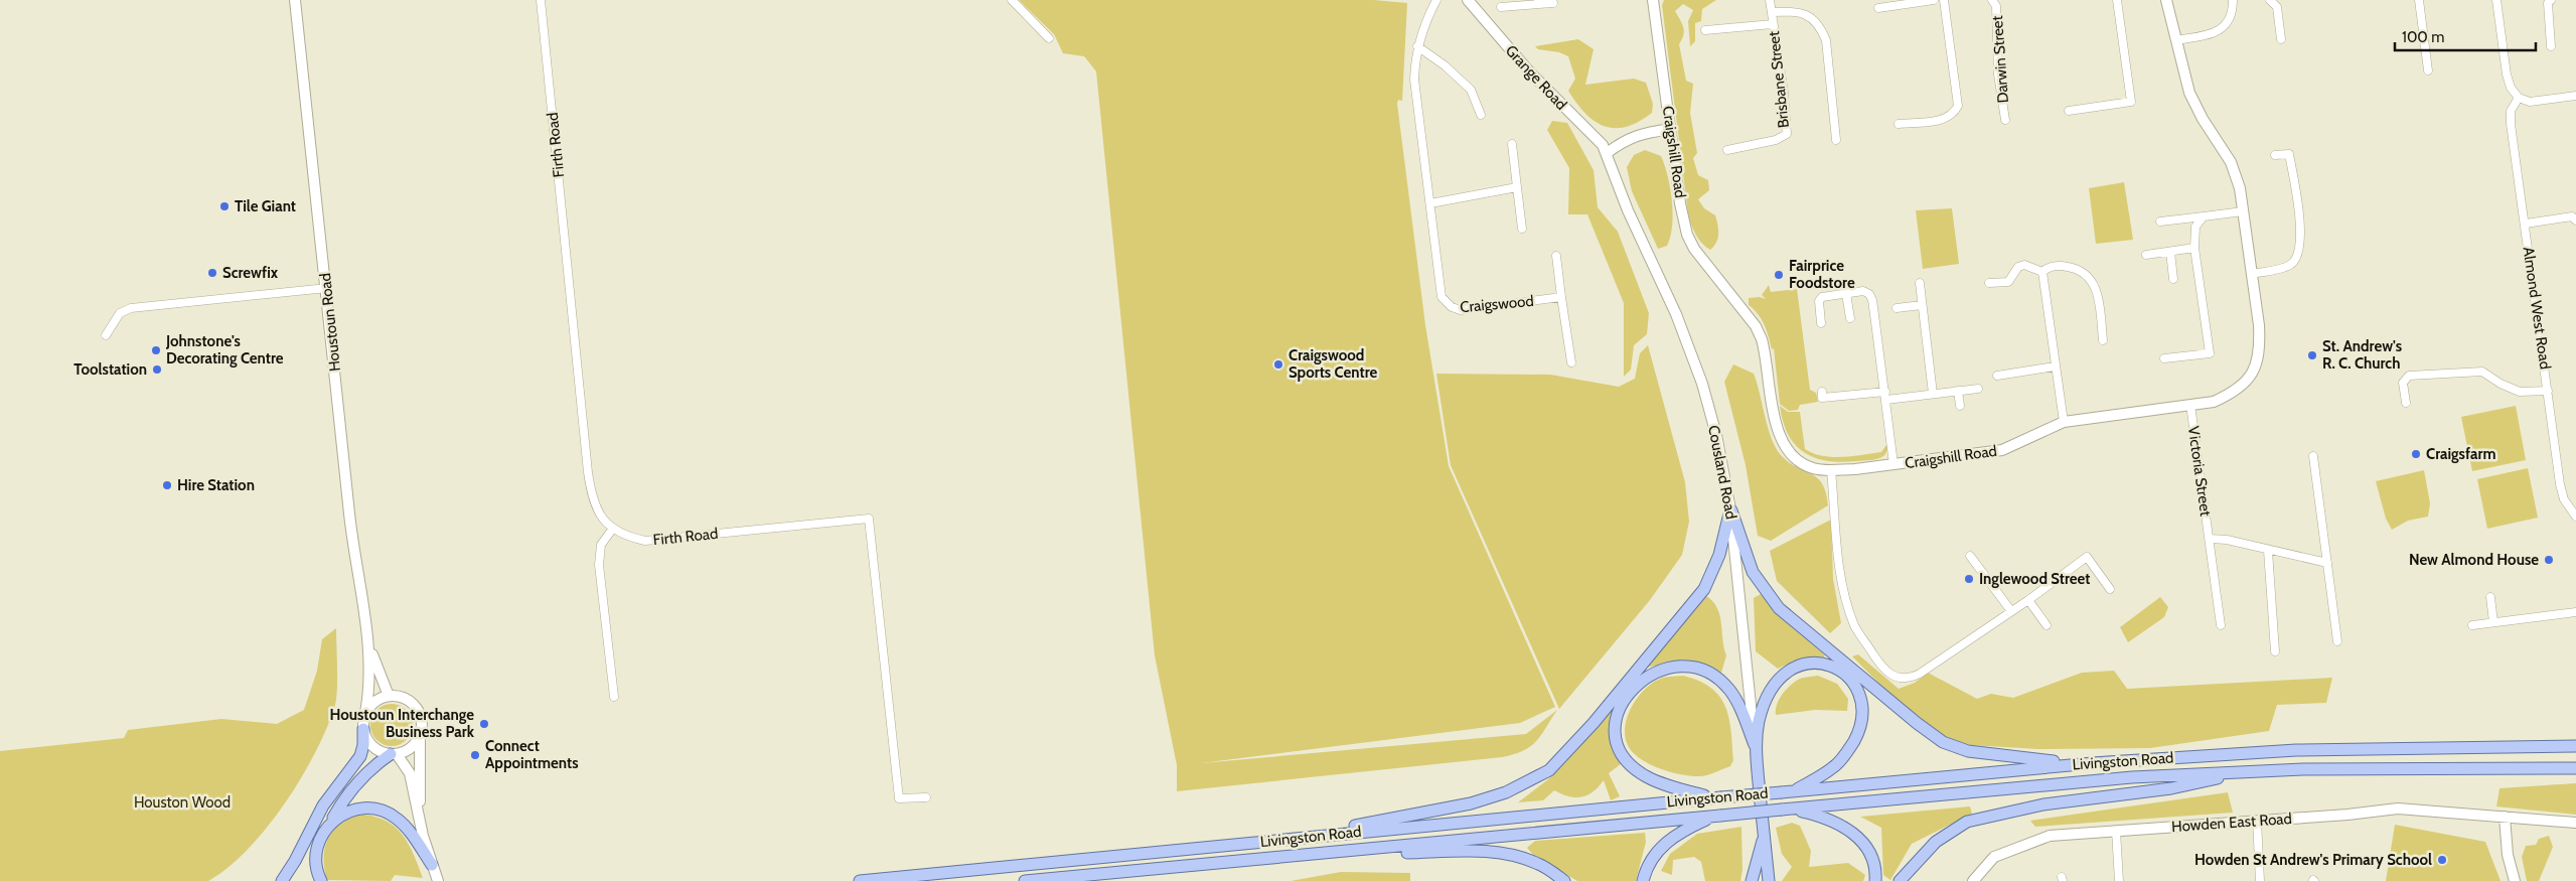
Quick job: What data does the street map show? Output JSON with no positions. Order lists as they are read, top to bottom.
{
  "streets": {
    "main road": ["Cousland Road", "Livingston Road"],
    "street": [
      "Darwin Street",
      "Grange Road",
      "Brisbane Street",
      "Firth Road",
      "Craigshill Road",
      "Craigswood",
      "Almond West Road",
      "Houstoun Road",
      "Victoria Street",
      "Howden East Road"
    ]
  },
  "crossings": [
    ["Grange Road", "Cousland Road"],
    ["Craigshill Road", "Victoria Street"]
  ],
  "parks": ["Houston Wood"],
  "places": [
    "Tile Giant",
    "Screwfix",
    "Fairprice Foodstore",
    "Johnstone's Decorating Centre",
    "St. Andrew's R. C. Church",
    "Craigswood Sports Centre",
    "Toolstation",
    "Craigsfarm",
    "Hire Station",
    "New Almond House",
    "Inglewood Street",
    "Houstoun Interchange Business Park",
    "Connect Appointments",
    "Howden St Andrew's Primary School"
  ],
  "scale_bar": "100 m"
}
